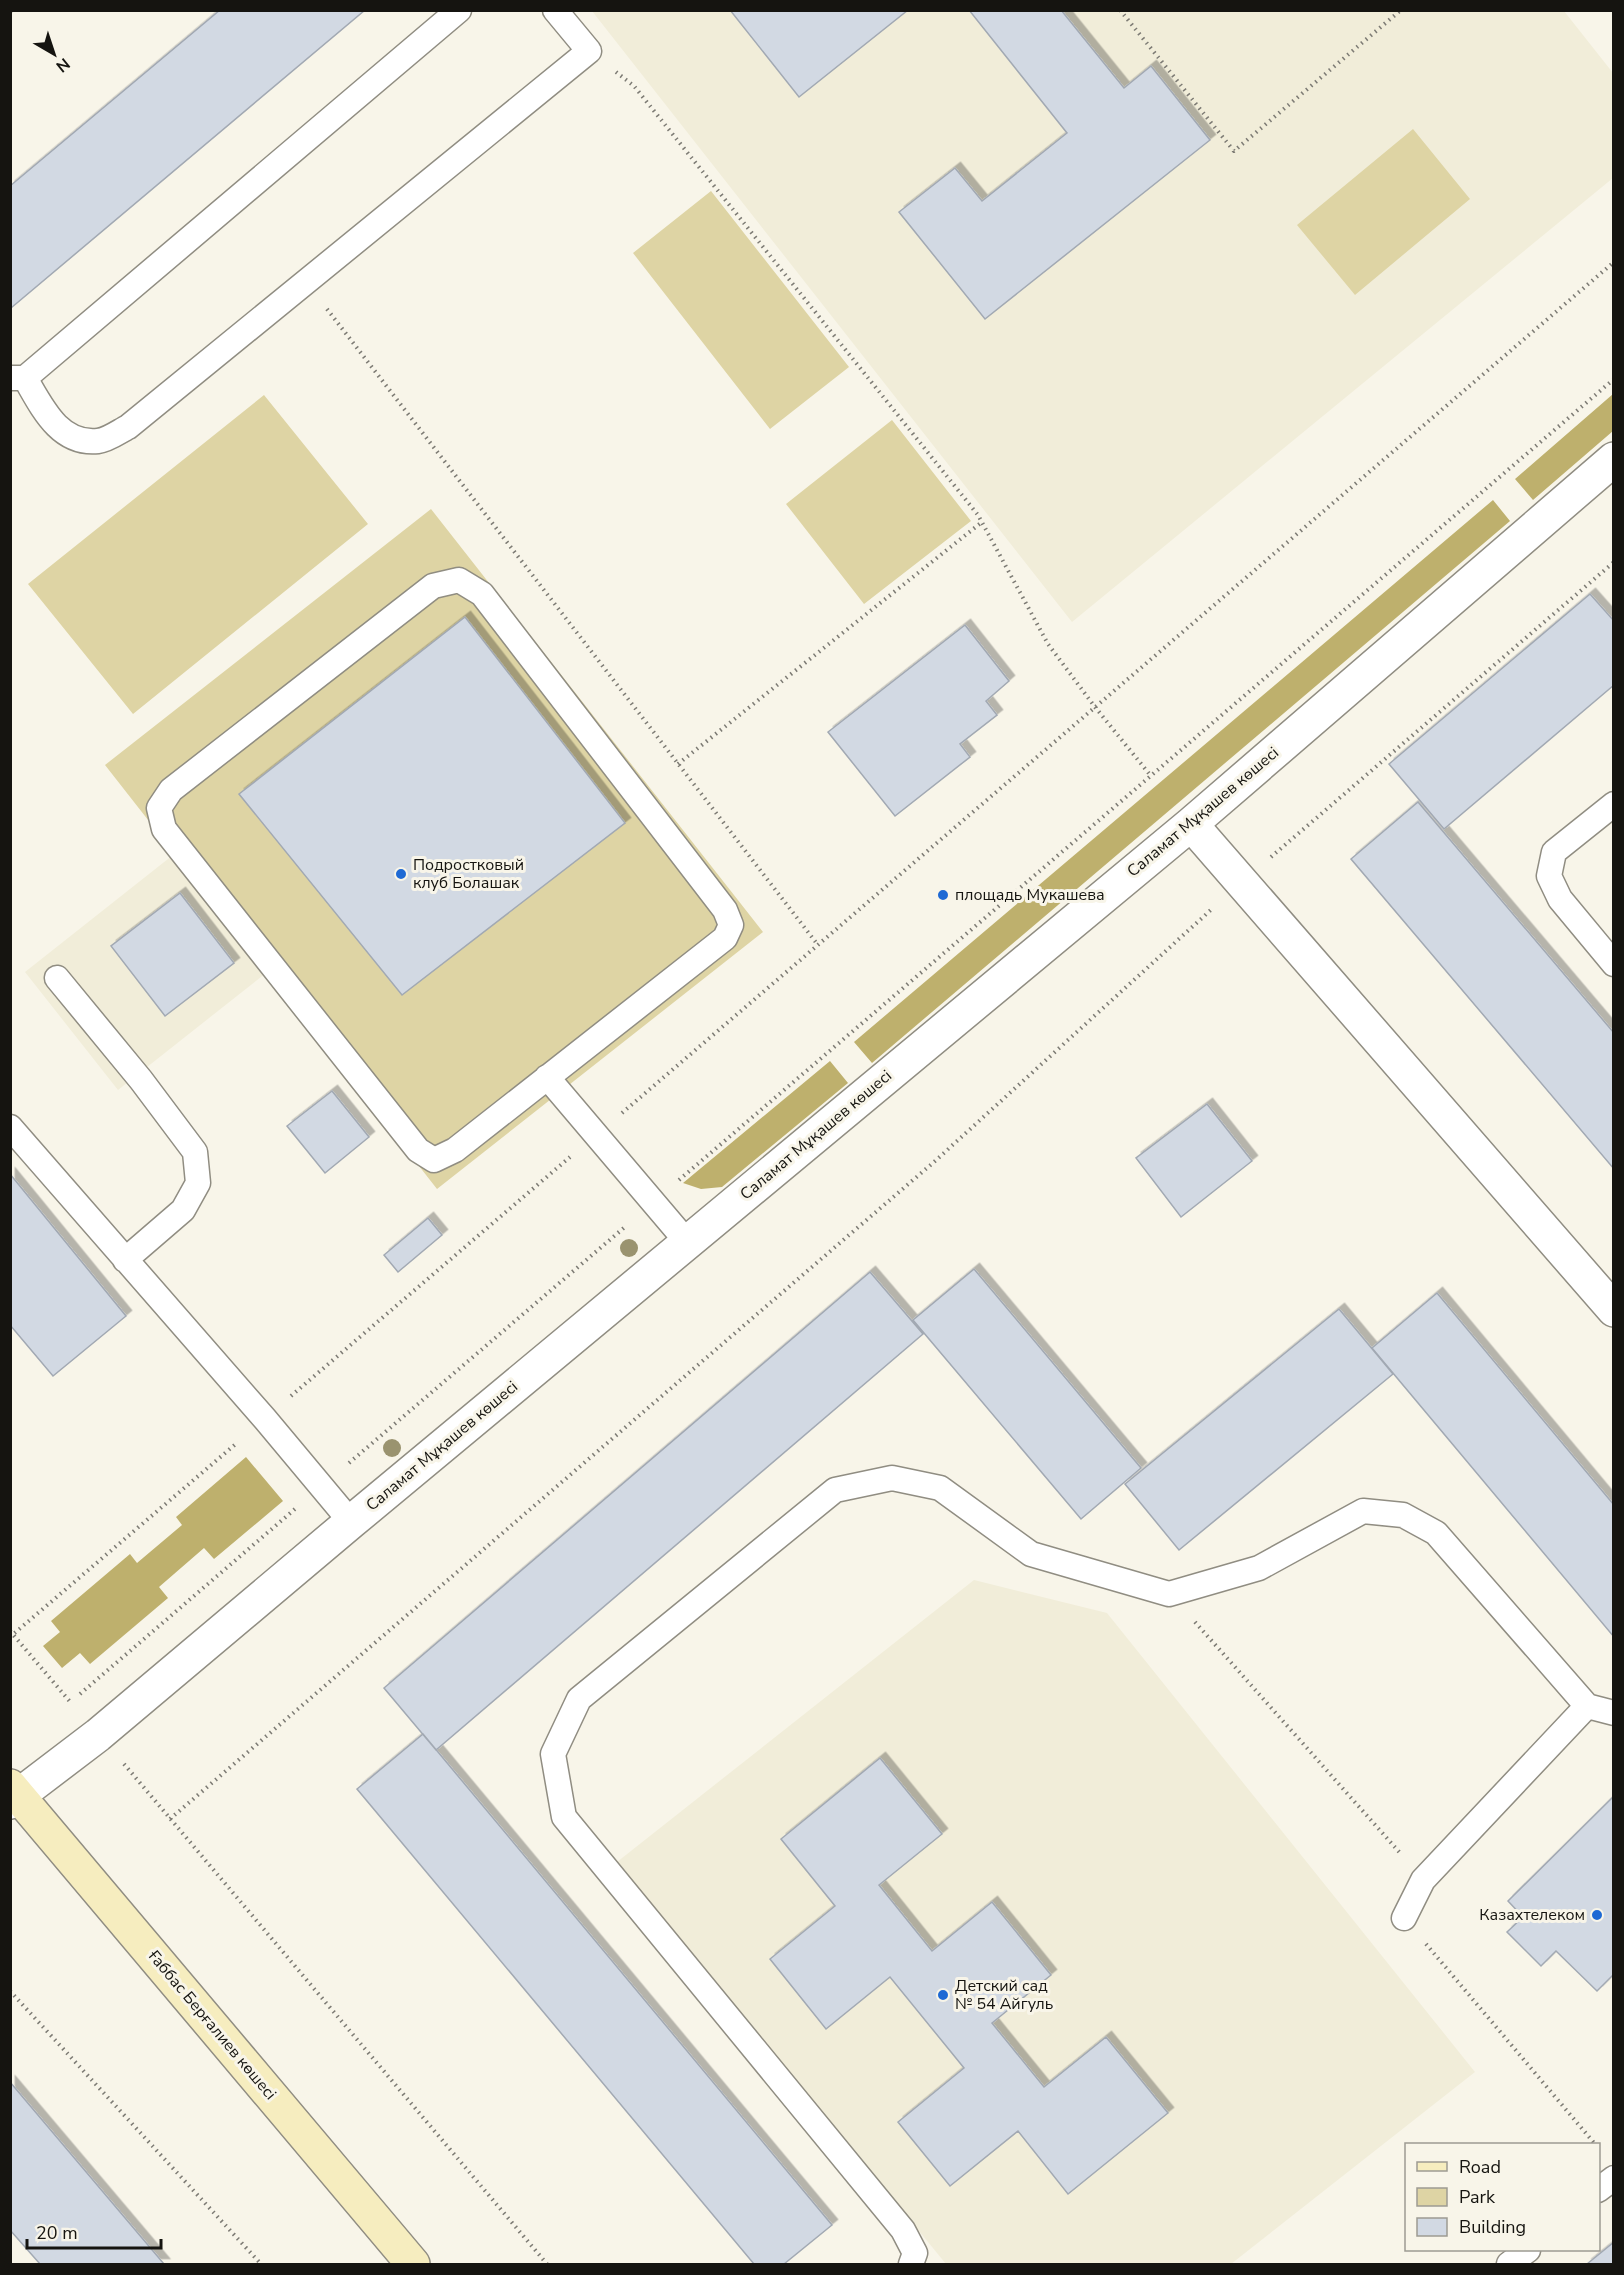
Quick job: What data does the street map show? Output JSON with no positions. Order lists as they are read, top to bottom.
{
  "streets": {
    "street": ["Саламат Мұқашев көшесі", "Ғаббас Берғалиев көшесі"]
  },
  "crossings": [
    ["Саламат Мұқашев көшесі", "Ғаббас Берғалиев көшесі"]
  ],
  "places": [
    "Подростковый клуб Болашак",
    "площадь Мукашева",
    "Казахтелеком",
    "Детский сад № 54 Айгуль"
  ],
  "legend": ["Road", "Park", "Building"],
  "scale_bar": "20 m",
  "north": "bottom right"
}
